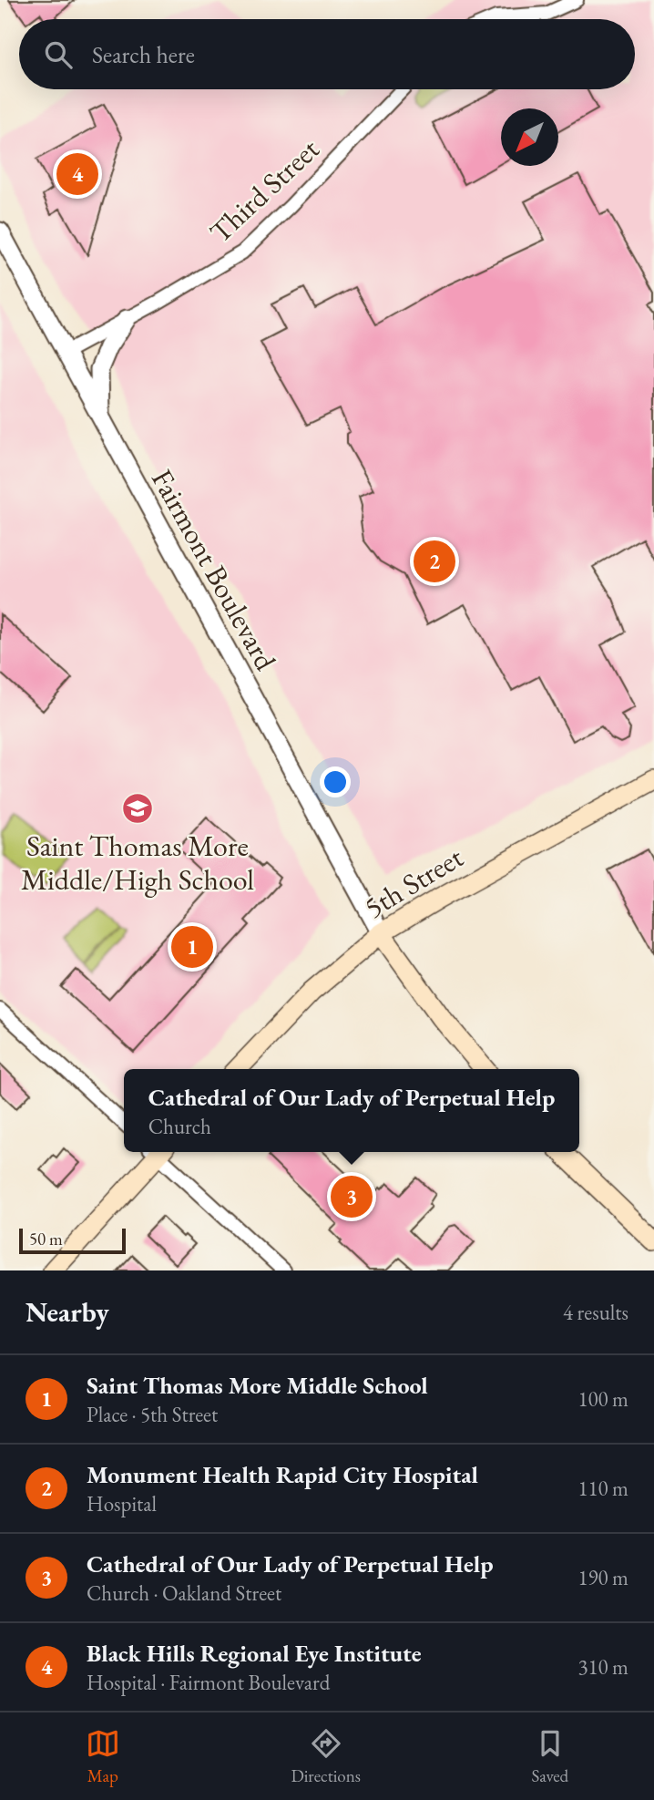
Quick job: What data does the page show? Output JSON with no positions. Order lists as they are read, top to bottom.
{
  "streets": {
    "main road": ["5th Street"],
    "street": ["Third Street", "Fairmont Boulevard"]
  },
  "crossings": [
    ["Third Street", "Fairmont Boulevard"],
    ["Fairmont Boulevard", "5th Street"]
  ],
  "places": {
    "school or university": ["Saint Thomas More Middle/High School"]
  },
  "scale_bar": "50 m",
  "north": "bottom left",
  "page": {
    "search": "Search here",
    "pins": [
      "4",
      "2",
      "1",
      "3"
    ],
    "popup": ["Cathedral of Our Lady of Perpetual Help", "Church"],
    "scale": "50 m",
    "heading": ["Nearby", "4 results"],
    "list": [
      {
        "mark": "1",
        "name": "Saint Thomas More Middle School",
        "note": "Place · 5th Street",
        "value": "100 m"
      },
      {
        "mark": "2",
        "name": "Monument Health Rapid City Hospital",
        "note": "Hospital",
        "value": "110 m"
      },
      {
        "mark": "3",
        "name": "Cathedral of Our Lady of Perpetual Help",
        "note": "Church · Oakland Street",
        "value": "190 m"
      },
      {
        "mark": "4",
        "name": "Black Hills Regional Eye Institute",
        "note": "Hospital · Fairmont Boulevard",
        "value": "310 m"
      }
    ],
    "nav": ["Map", "Directions", "Saved"]
  }
}
